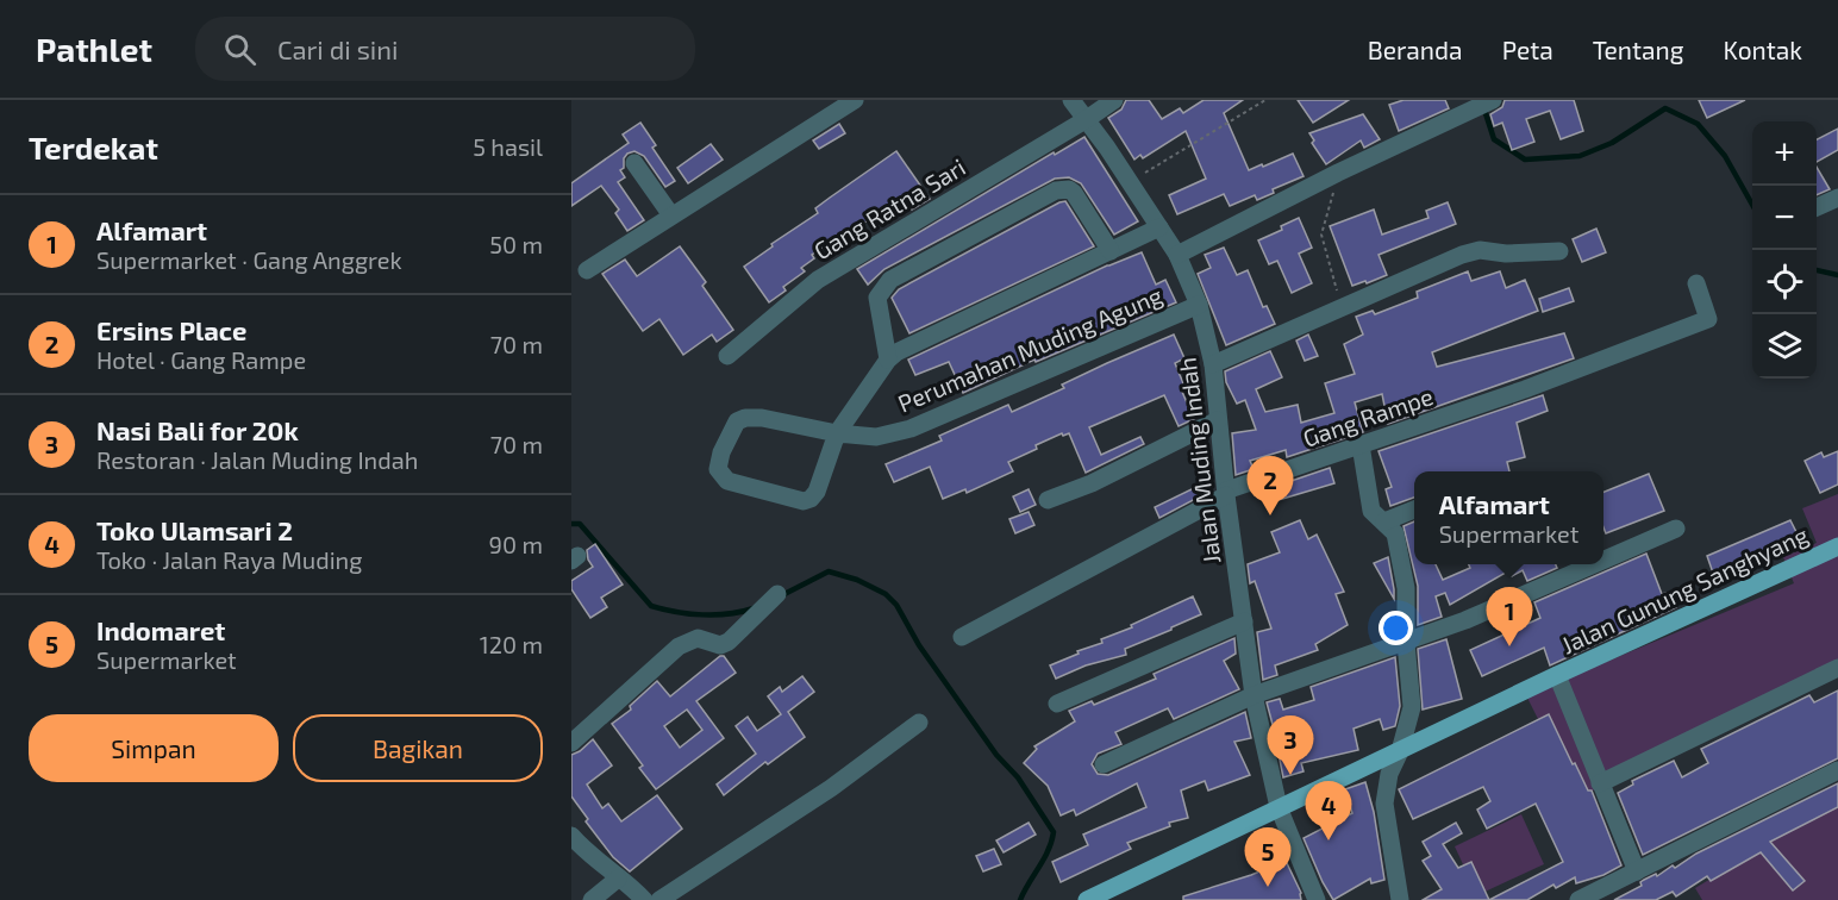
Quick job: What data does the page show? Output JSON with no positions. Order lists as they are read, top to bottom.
{
  "streets": {
    "main road": ["Jalan Gunung Sanghyang"],
    "street": [
      "Gang Ratna Sari",
      "Perumahan Muding Agung",
      "Gang Rampe",
      "Jalan Muding Indah"
    ]
  },
  "crossings": [
    ["Gang Ratna Sari", "Jalan Muding Indah"],
    ["Perumahan Muding Agung", "Jalan Muding Indah"],
    ["Gang Rampe", "Jalan Muding Indah"],
    ["Jalan Muding Indah", "Jalan Gunung Sanghyang"]
  ],
  "page": {
    "header": "Pathlet",
    "search": "Cari di sini",
    "nav": [
      "Beranda",
      "Peta",
      "Tentang",
      "Kontak"
    ],
    "heading": ["Terdekat", "5 hasil"],
    "map_buttons": ["+", "−"],
    "list": [
      {
        "mark": "1",
        "name": "Alfamart",
        "note": "Supermarket · Gang Anggrek",
        "value": "50 m"
      },
      {
        "mark": "2",
        "name": "Ersins Place",
        "note": "Hotel · Gang Rampe",
        "value": "70 m"
      },
      {
        "mark": "3",
        "name": "Nasi Bali for 20k",
        "note": "Restoran · Jalan Muding Indah",
        "value": "70 m"
      },
      {
        "mark": "4",
        "name": "Toko Ulamsari 2",
        "note": "Toko · Jalan Raya Muding",
        "value": "90 m"
      },
      {
        "mark": "5",
        "name": "Indomaret",
        "note": "Supermarket",
        "value": "120 m"
      }
    ],
    "pins": [
      "2",
      "1",
      "3",
      "4",
      "5"
    ],
    "popup": ["Alfamart", "Supermarket"],
    "buttons": ["Simpan", "Bagikan"]
  }
}
